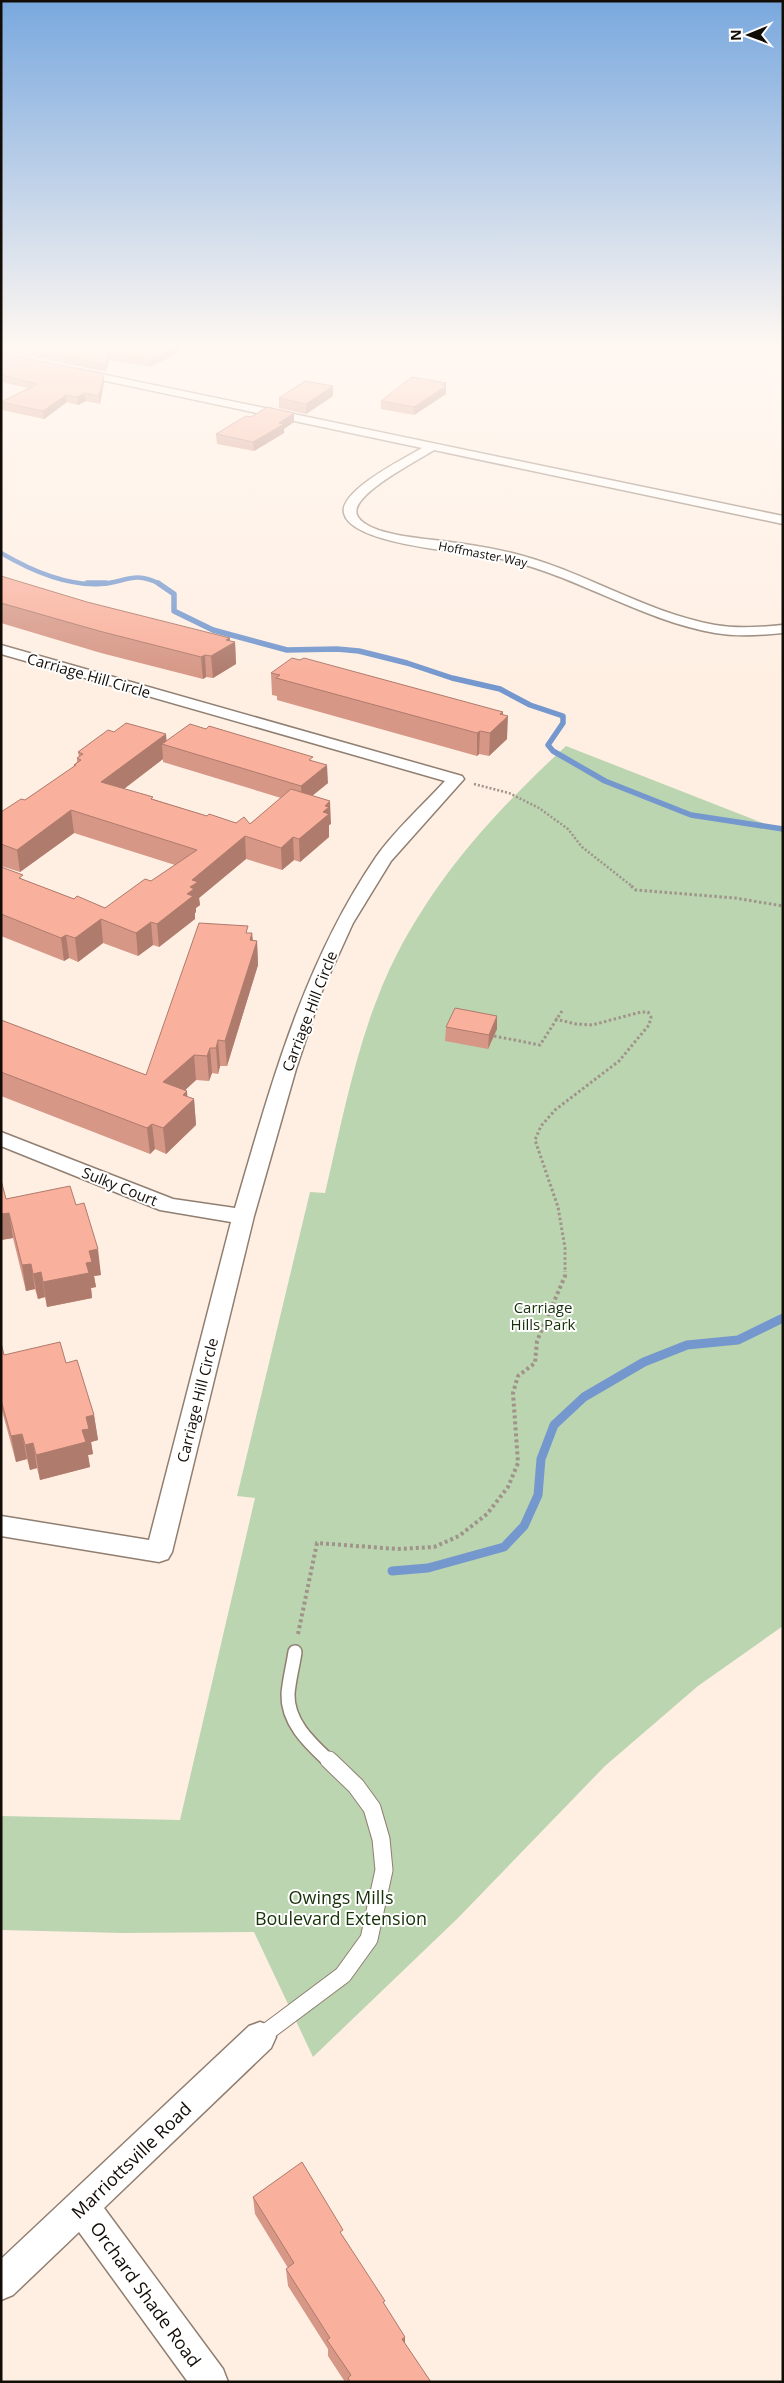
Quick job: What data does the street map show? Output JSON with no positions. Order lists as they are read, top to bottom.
{
  "streets": {
    "street": [
      "Hoffmaster Way",
      "Carriage Hill Circle",
      "Sulky Court",
      "Marriottsville Road",
      "Orchard Shade Road"
    ]
  },
  "crossings": [
    ["Carriage Hill Circle", "Sulky Court"],
    ["Marriottsville Road", "Orchard Shade Road"]
  ],
  "parks": ["Carriage Hills Park", "Owings Mills Boulevard Extension"],
  "north": "left"
}
